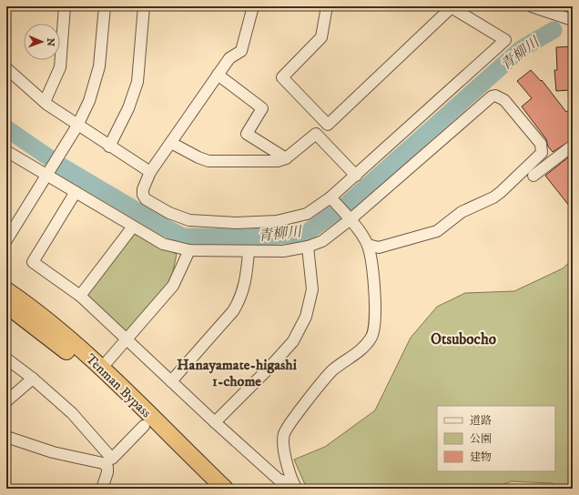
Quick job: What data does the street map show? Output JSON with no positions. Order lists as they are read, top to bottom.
{
  "streets": {
    "highway": ["Tenman Bypass"]
  },
  "districts": ["Otsubocho", "Hanayamate-higashi 1-chome"],
  "water": ["青柳川"],
  "legend": ["道路", "公園", "建物"],
  "north": "right"
}
